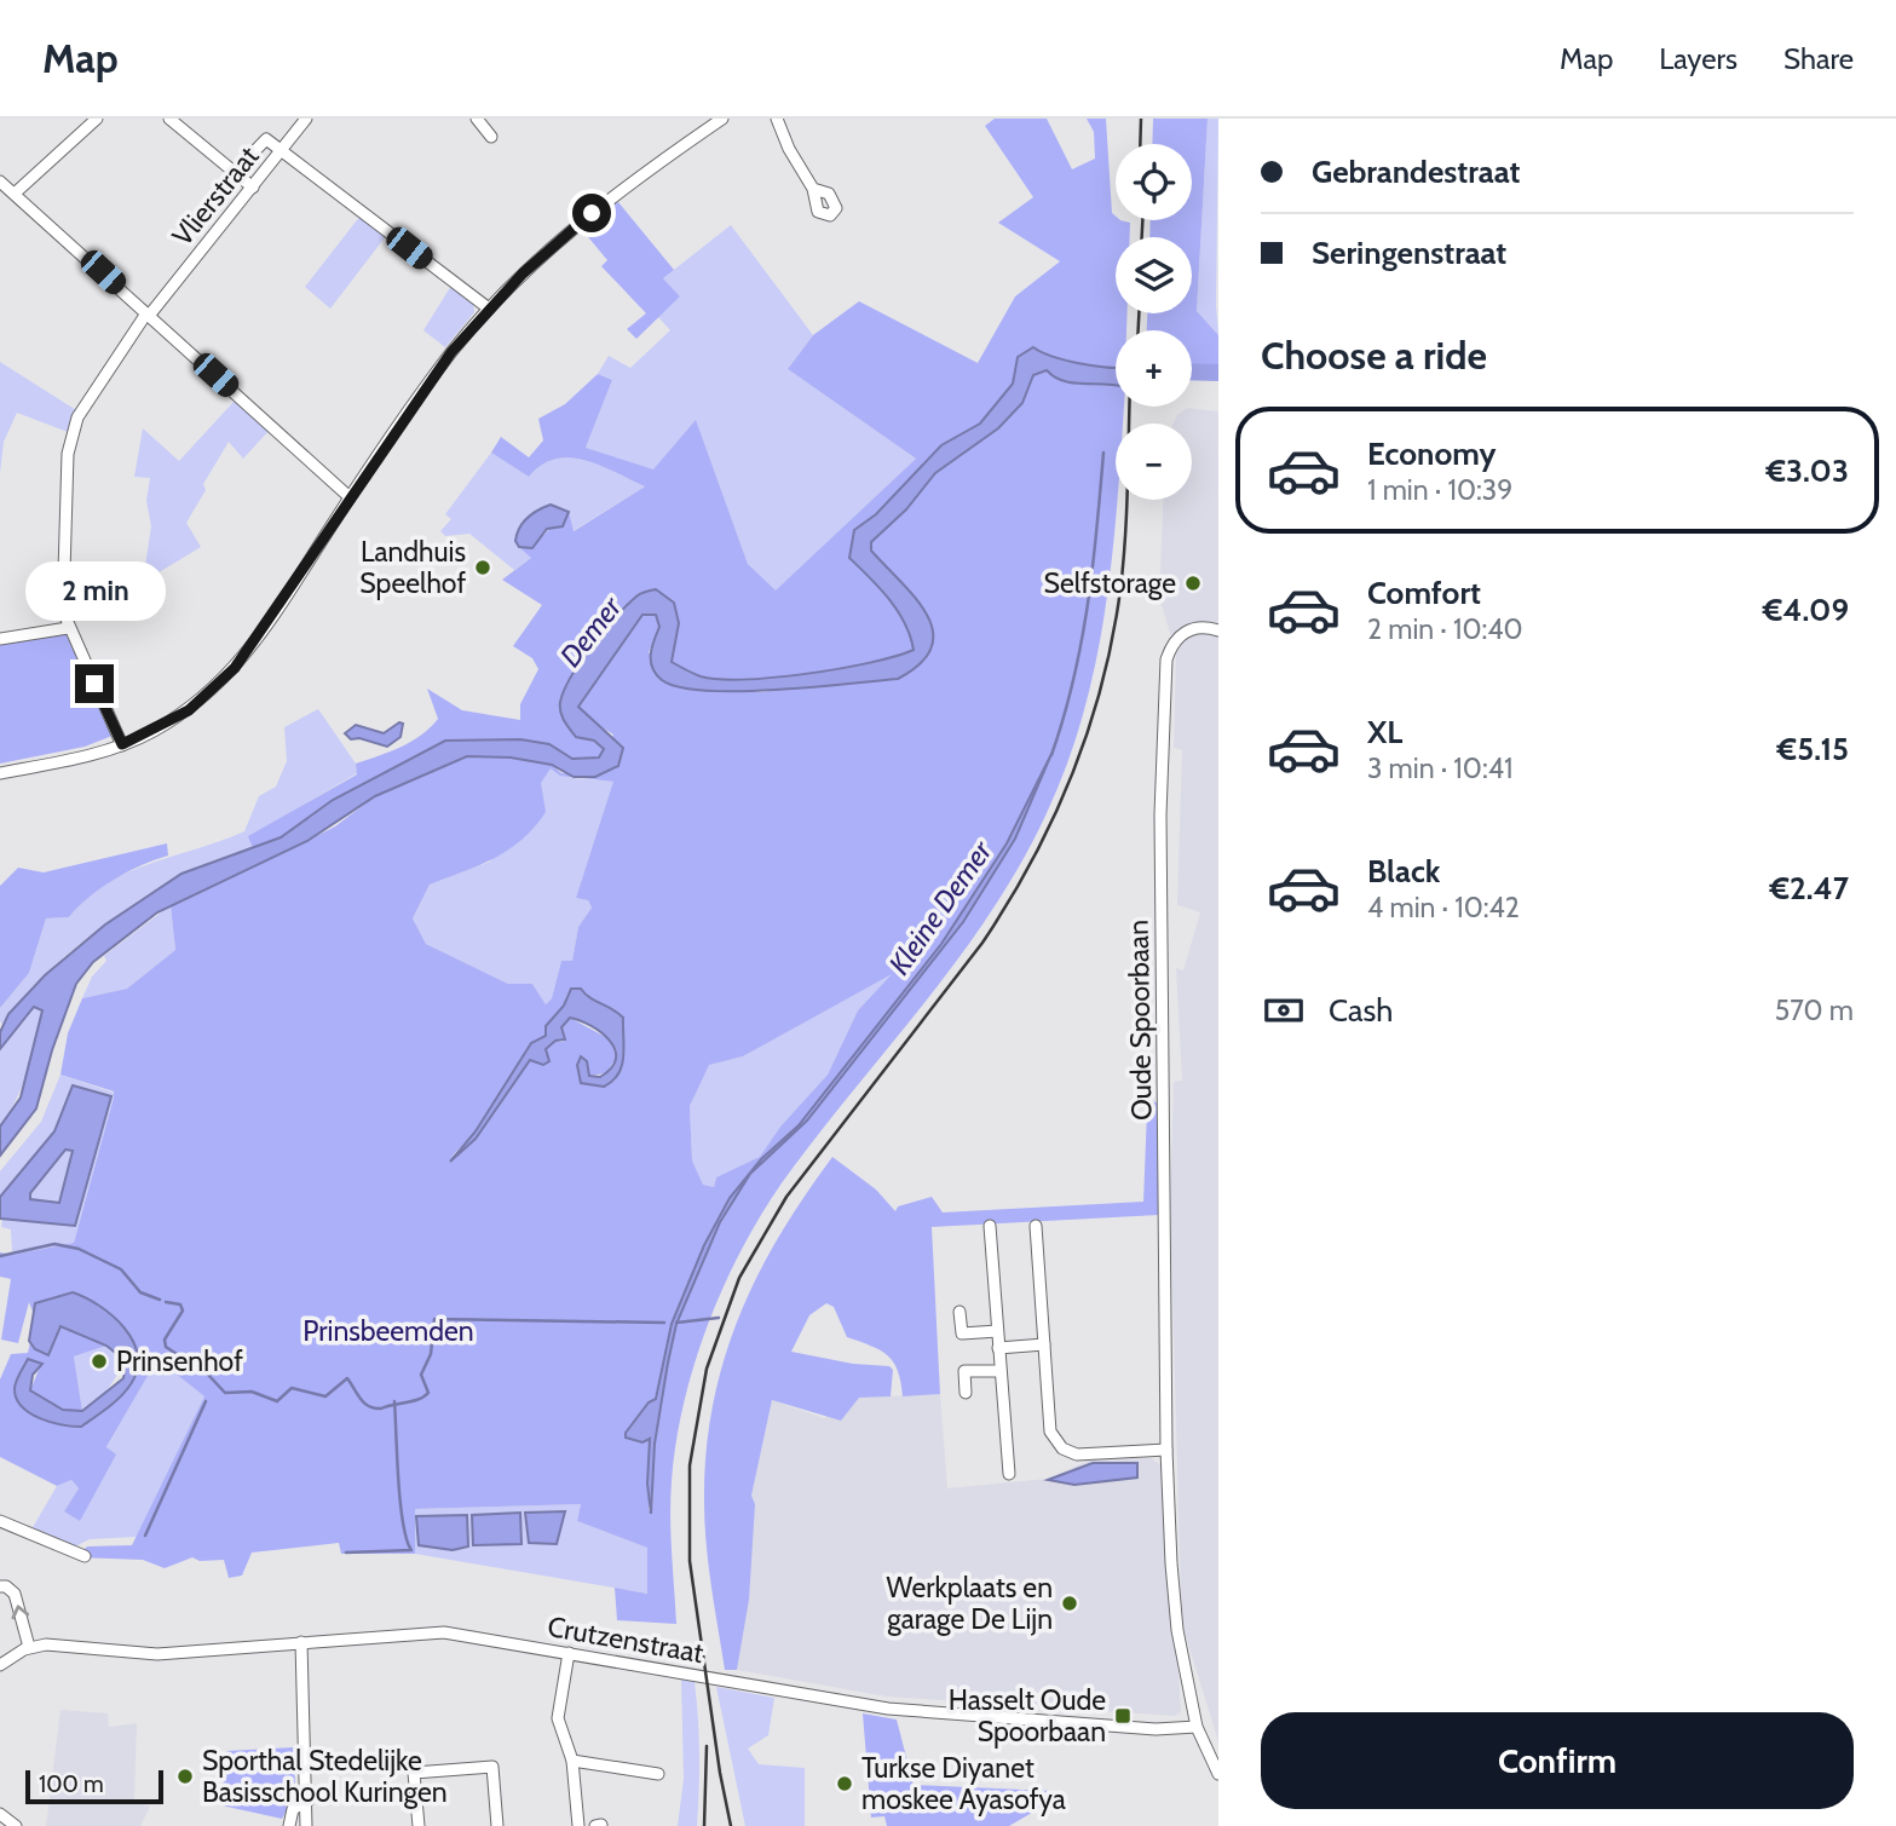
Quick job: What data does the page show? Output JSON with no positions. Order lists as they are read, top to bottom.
{
  "streets": {
    "street": ["Vlierstraat", "Oude Spoorbaan", "Crutzenstraat"]
  },
  "crossings": [
    ["Oude Spoorbaan", "Crutzenstraat"]
  ],
  "water": ["Demer", "Kleine Demer"],
  "parks": ["Prinsbeemden"],
  "places": {
    "other": [
      "Landhuis Speelhof",
      "Selfstorage",
      "Prinsenhof",
      "Werkplaats en garage De Lijn",
      "Sporthal Stedelijke Basisschool Kuringen",
      "Turkse Diyanet moskee Ayasofya"
    ],
    "transit": ["Hasselt Oude Spoorbaan"]
  },
  "scale_bar": "100 m",
  "page": {
    "header": "Map",
    "nav": ["Map", "Layers", "Share"],
    "banner": ["Gebrandestraat", "Seringenstraat"],
    "map_buttons": ["+", "−"],
    "heading": "Choose a ride",
    "list": [
      {
        "name": "Economy",
        "note": "1 min · 10:39",
        "value": "€3.03"
      },
      {
        "name": "Comfort",
        "note": "2 min · 10:40",
        "value": "€4.09"
      },
      {
        "name": "XL",
        "note": "3 min · 10:41",
        "value": "€5.15"
      },
      {
        "name": "Black",
        "note": "4 min · 10:42",
        "value": "€2.47"
      }
    ],
    "bubble": "2 min",
    "pay": ["Cash", "570 m"],
    "buttons": "Confirm",
    "scale": "100 m"
  }
}
